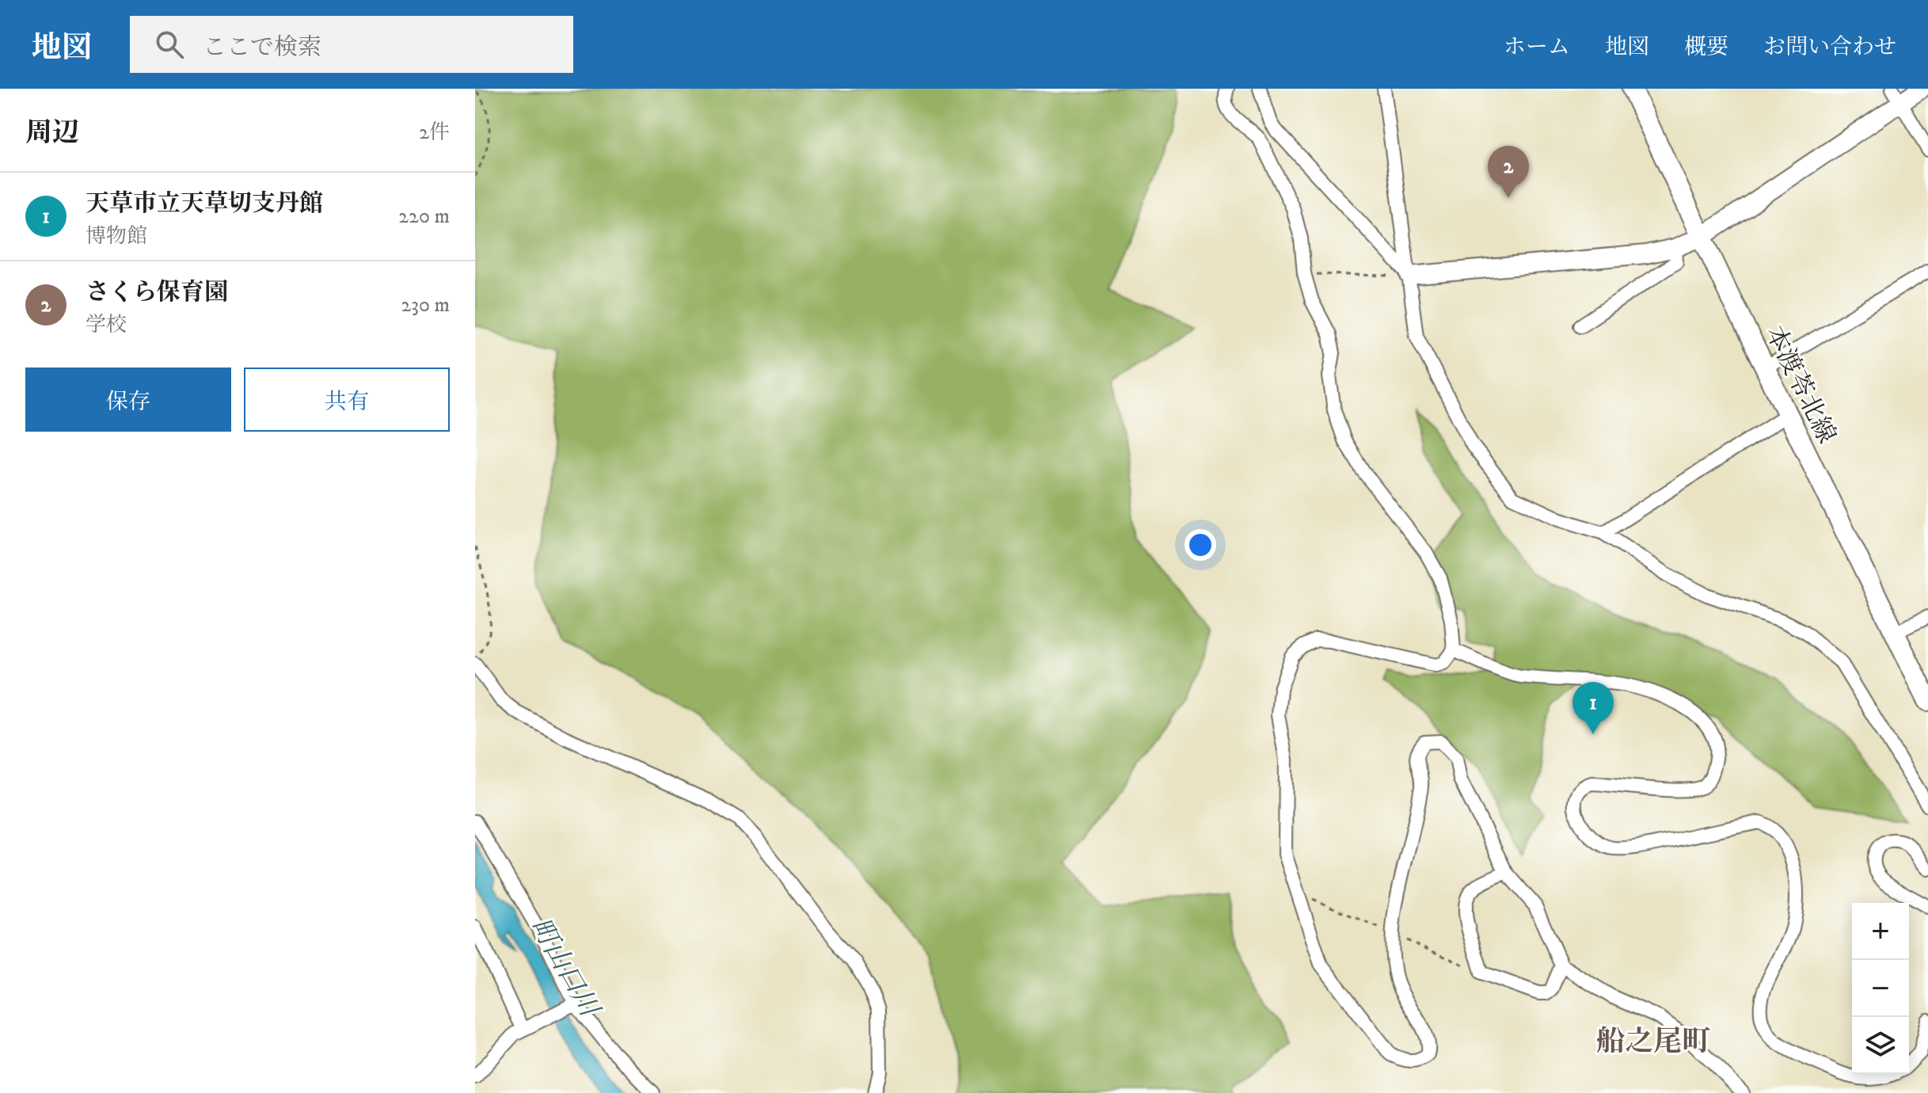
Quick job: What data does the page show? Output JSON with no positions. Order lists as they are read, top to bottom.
{
  "streets": {
    "main road": ["本渡苓北線"]
  },
  "districts": ["船之尾町"],
  "water": ["町山口川"],
  "page": {
    "header": "地図",
    "search": "ここで検索",
    "nav": [
      "ホーム",
      "地図",
      "概要",
      "お問い合わせ"
    ],
    "heading": ["周辺", "2件"],
    "pins": ["2", "1"],
    "list": [
      {
        "mark": "1",
        "name": "天草市立天草切支丹館",
        "note": "博物館",
        "value": "220 m"
      },
      {
        "mark": "2",
        "name": "さくら保育園",
        "note": "学校",
        "value": "230 m"
      }
    ],
    "buttons": ["保存", "共有"],
    "map_buttons": ["+", "−"]
  }
}
